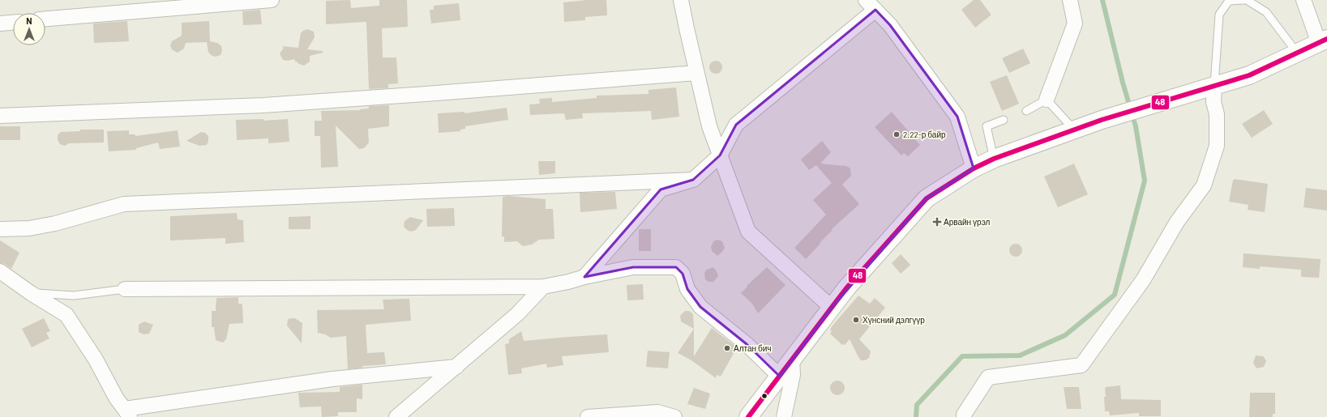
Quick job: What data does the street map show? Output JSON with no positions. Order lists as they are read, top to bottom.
{
  "places": {
    "other": ["2.22-р байр", "Хүнсний дэлгүүр", "Алтан бич"],
    "health": ["Арвайн үрэл"]
  },
  "lines": ["transit line 48"],
  "north": "top"
}
